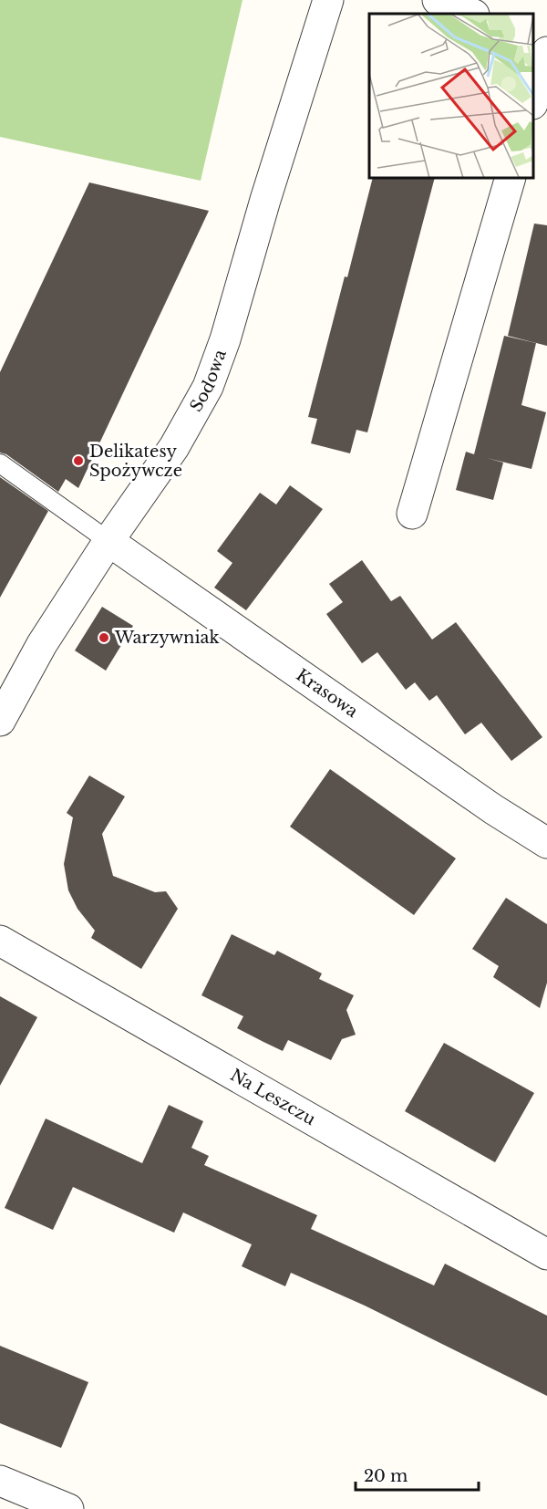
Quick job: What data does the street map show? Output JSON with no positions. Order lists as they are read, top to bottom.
{
  "streets": {
    "street": ["Sodowa", "Krasowa", "Na Leszczu"]
  },
  "crossings": [
    ["Sodowa", "Krasowa"]
  ],
  "places": ["Delikatesy Spożywcze", "Warzywniak"],
  "scale_bar": "20 m"
}
